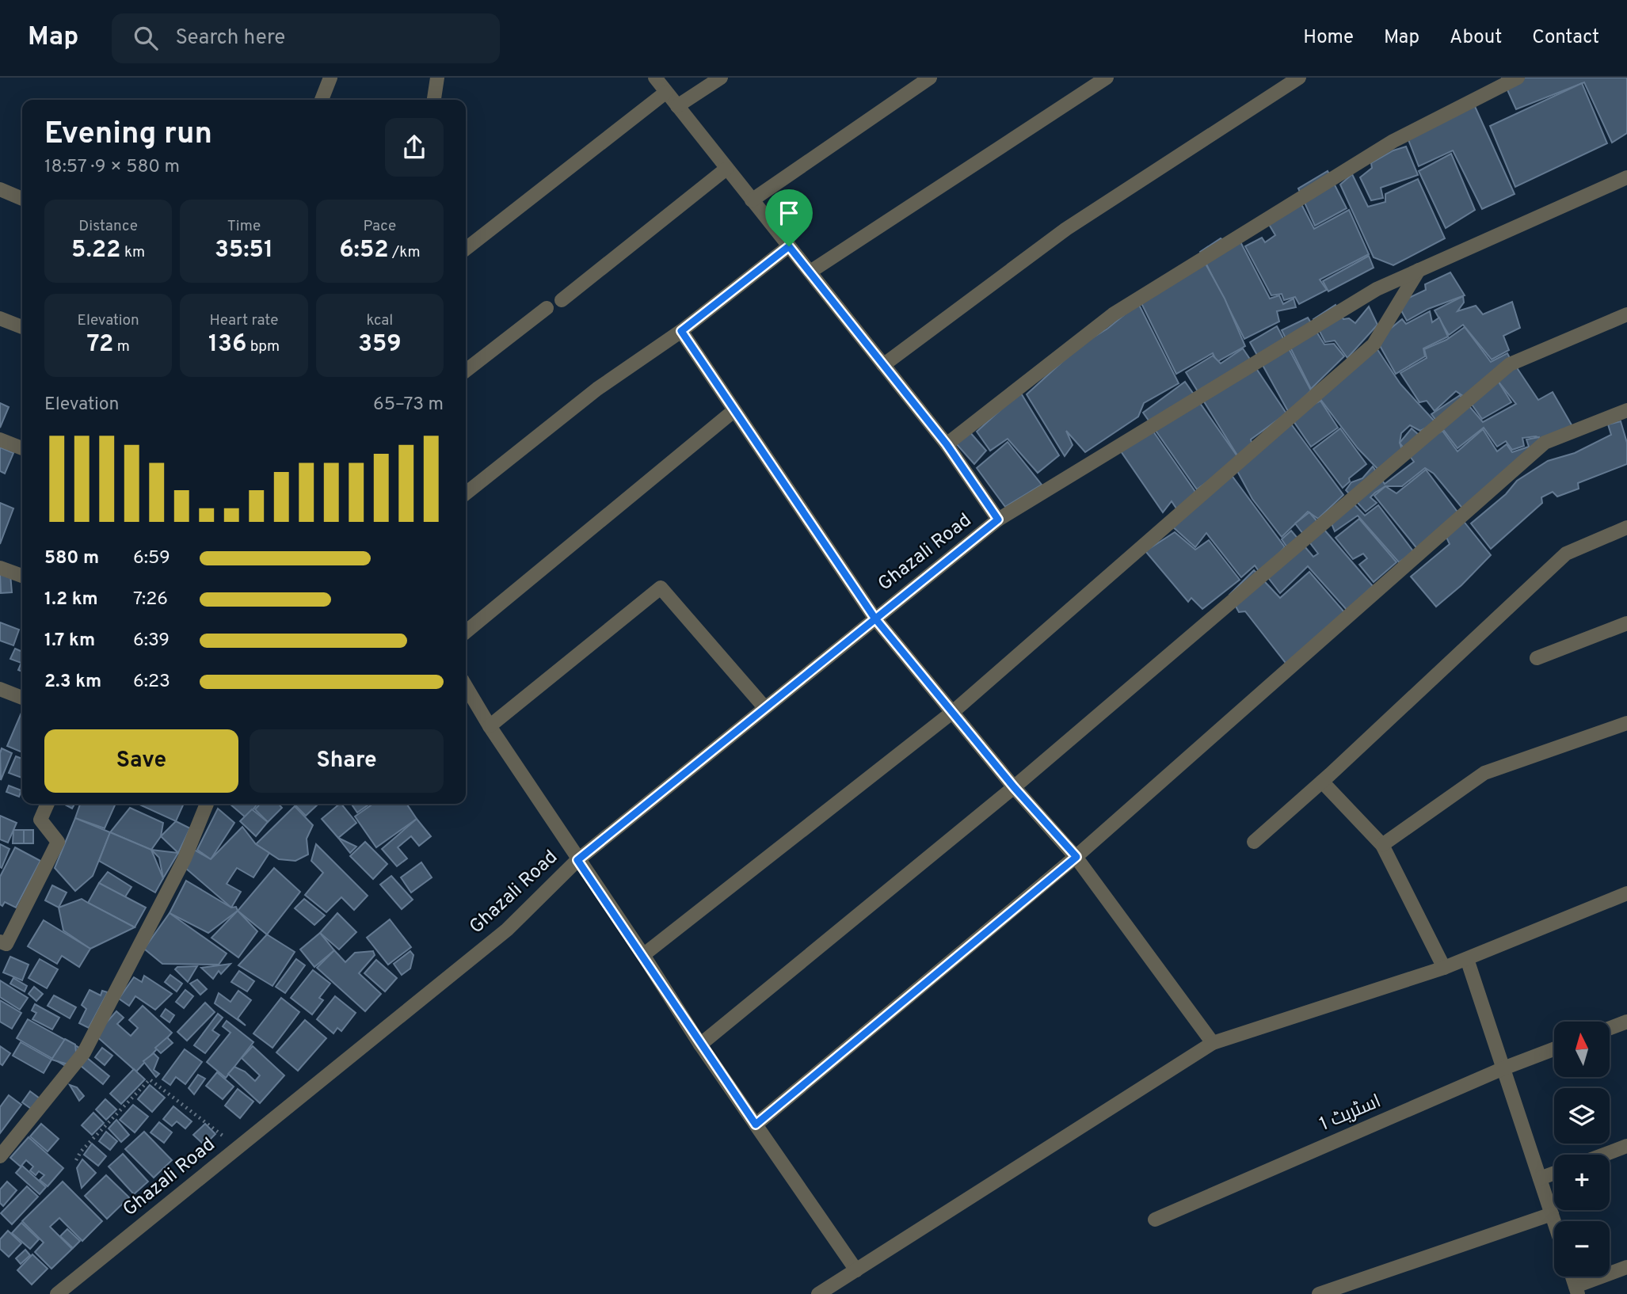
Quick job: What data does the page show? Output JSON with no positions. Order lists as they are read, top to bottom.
{
  "streets": {
    "street": ["Ghazali Road", "اسٹریٹ 1"]
  },
  "north": "top",
  "page": {
    "header": "Map",
    "search": "Search here",
    "nav": [
      "Home",
      "Map",
      "About",
      "Contact"
    ],
    "heading": ["Evening run", "18:57 · 9 × 580 m"],
    "stats": [
      ["Distance", "5.22 km"],
      ["Time", "35:51"],
      ["Pace", "6:52 /km"],
      ["Elevation", "72 m"],
      ["Heart rate", "136 bpm"],
      ["kcal", "359"]
    ],
    "chart": ["Elevation", "65–73 m"],
    "list": [
      {
        "name": "580 m",
        "note": "6:59"
      },
      {
        "name": "1.2 km",
        "note": "7:26"
      },
      {
        "name": "1.7 km",
        "note": "6:39"
      },
      {
        "name": "2.3 km",
        "note": "6:23"
      }
    ],
    "buttons": ["Save", "Share"],
    "map_buttons": ["+", "−"]
  }
}
